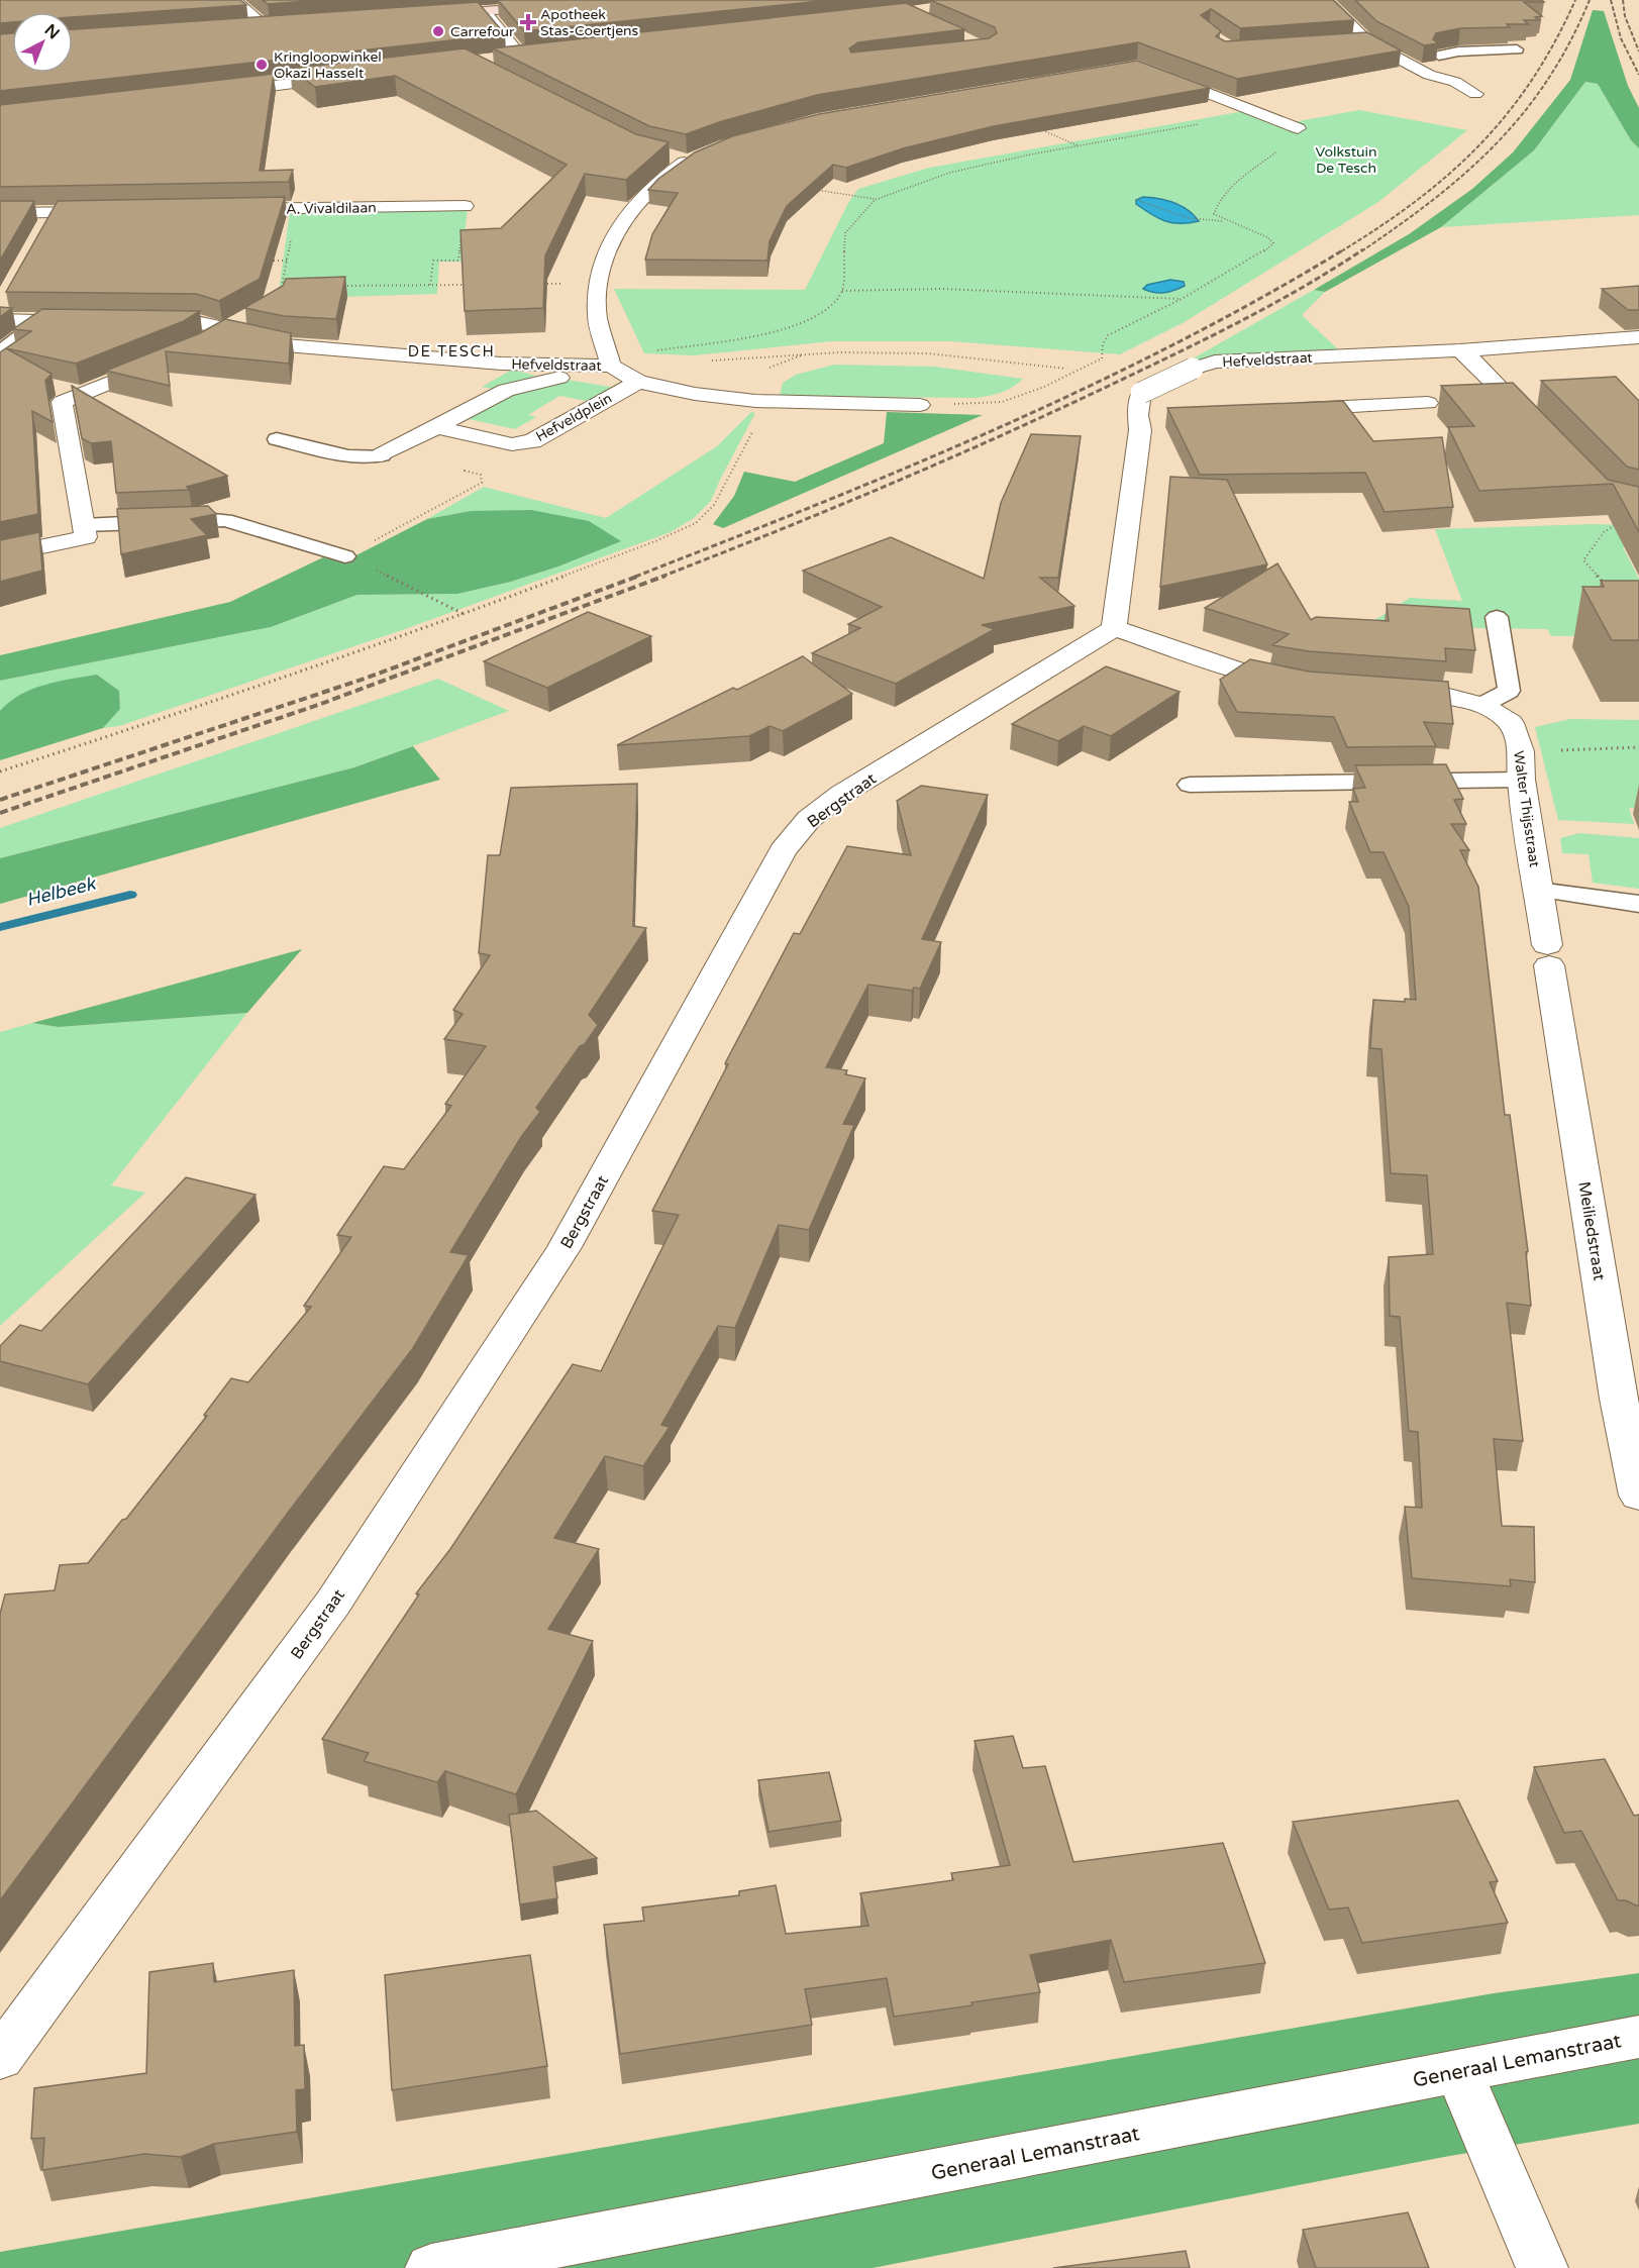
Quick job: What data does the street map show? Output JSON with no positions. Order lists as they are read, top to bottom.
{
  "streets": {
    "street": [
      "A. Vivaldilaan",
      "Hefveldstraat",
      "Hefveldplein",
      "Bergstraat",
      "Walter Thijsstraat",
      "Meiliedstraat",
      "Generaal Lemanstraat"
    ]
  },
  "crossings": [
    ["Hefveldstraat", "Hefveldplein"],
    ["Hefveldstraat", "Bergstraat"],
    ["Walter Thijsstraat", "Meiliedstraat"]
  ],
  "districts": ["DE TESCH"],
  "water": ["Helbeek"],
  "parks": ["Volkstuin De Tesch"],
  "places": {
    "health": ["Apotheek Stas-Coertjens"],
    "other": ["Carrefour", "Kringloopwinkel Okazi Hasselt"]
  },
  "north": "top right"
}
